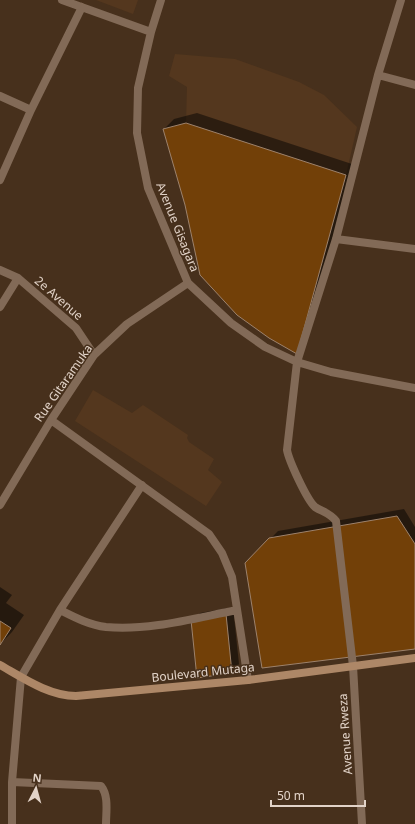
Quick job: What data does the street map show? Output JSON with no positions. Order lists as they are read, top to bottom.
{
  "streets": {
    "street": [
      "Avenue Gisagara",
      "2e Avenue",
      "Rue Gitaramuka",
      "Boulevard Mutaga",
      "Avenue Rweza"
    ]
  },
  "crossings": [
    ["Avenue Gisagara", "Rue Gitaramuka"],
    ["Avenue Gisagara", "Avenue Rweza"],
    ["2e Avenue", "Rue Gitaramuka"],
    ["Boulevard Mutaga", "Avenue Rweza"]
  ],
  "scale_bar": "50 m",
  "north": "top"
}
